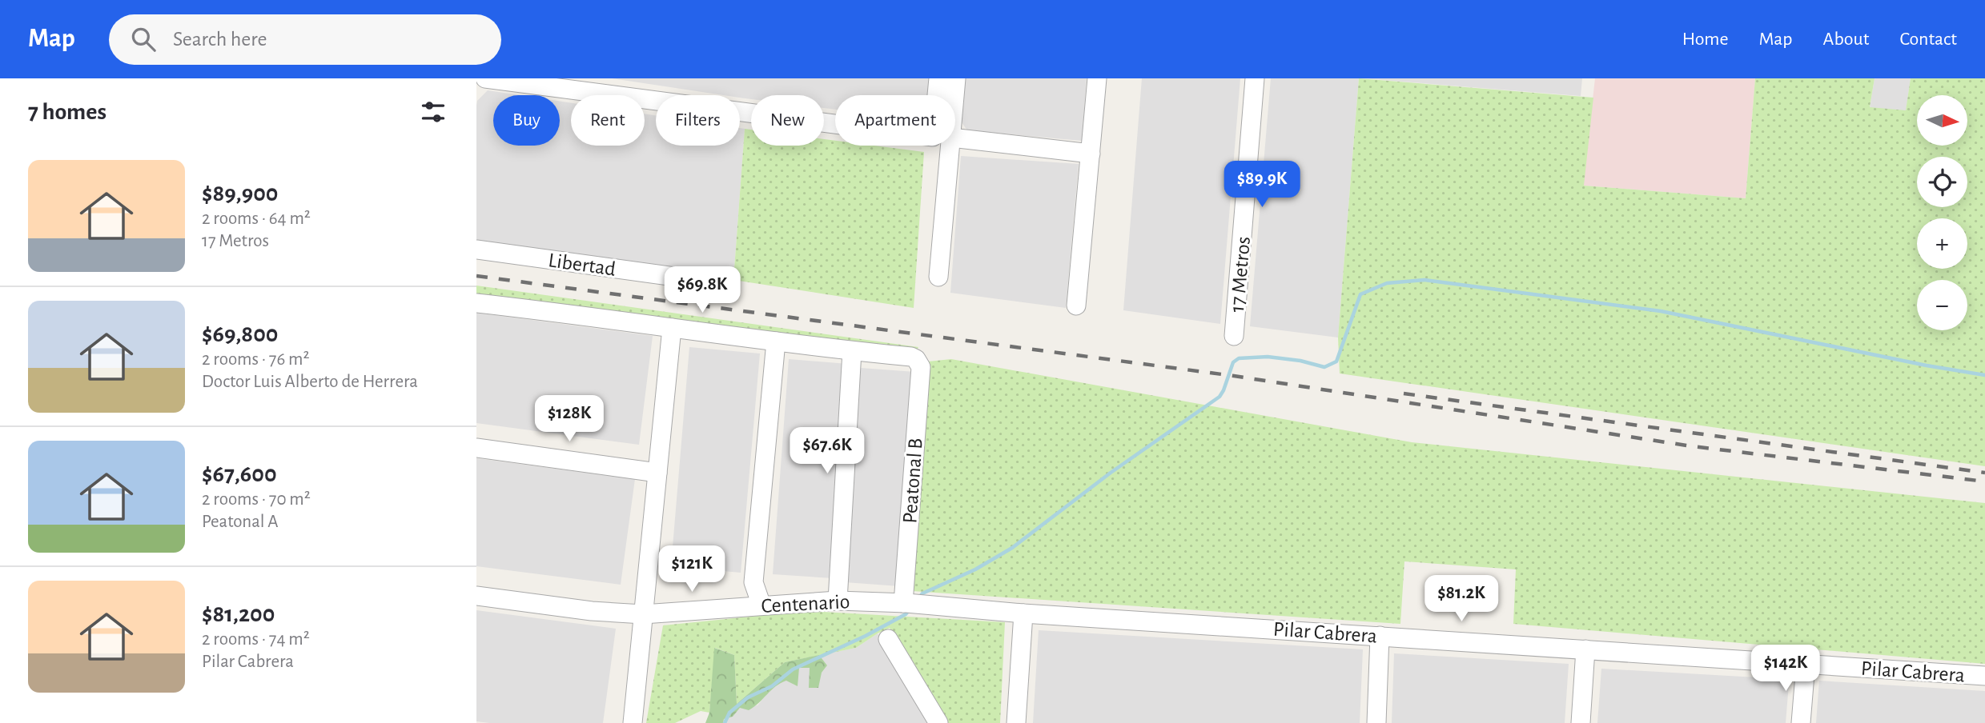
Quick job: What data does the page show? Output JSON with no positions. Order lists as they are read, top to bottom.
{
  "streets": {
    "street": [
      "Libertad",
      "17 Metros",
      "Peatonal B",
      "Centenario",
      "Pilar Cabrera"
    ]
  },
  "crossings": [
    ["Peatonal B", "Centenario"],
    ["Centenario", "Pilar Cabrera"]
  ],
  "north": "right",
  "page": {
    "header": "Map",
    "search": "Search here",
    "nav": [
      "Home",
      "Map",
      "About",
      "Contact"
    ],
    "heading": "7 homes",
    "map_buttons": ["+", "−"],
    "chip": [
      "Buy",
      "Rent",
      "Filters",
      "New",
      "Apartment"
    ],
    "list": [
      {
        "name": "$89,900",
        "note": "2 rooms · 64 m² · 17 Metros"
      },
      {
        "name": "$69,800",
        "note": "2 rooms · 76 m² · Doctor Luis Alberto de Herrera"
      },
      {
        "name": "$67,600",
        "note": "2 rooms · 70 m² · Peatonal A"
      },
      {
        "name": "$81,200",
        "note": "2 rooms · 74 m² · Pilar Cabrera"
      }
    ],
    "price": [
      "$89.9K",
      "$69.8K",
      "$128K",
      "$67.6K",
      "$121K",
      "$81.2K",
      "$142K"
    ]
  }
}
